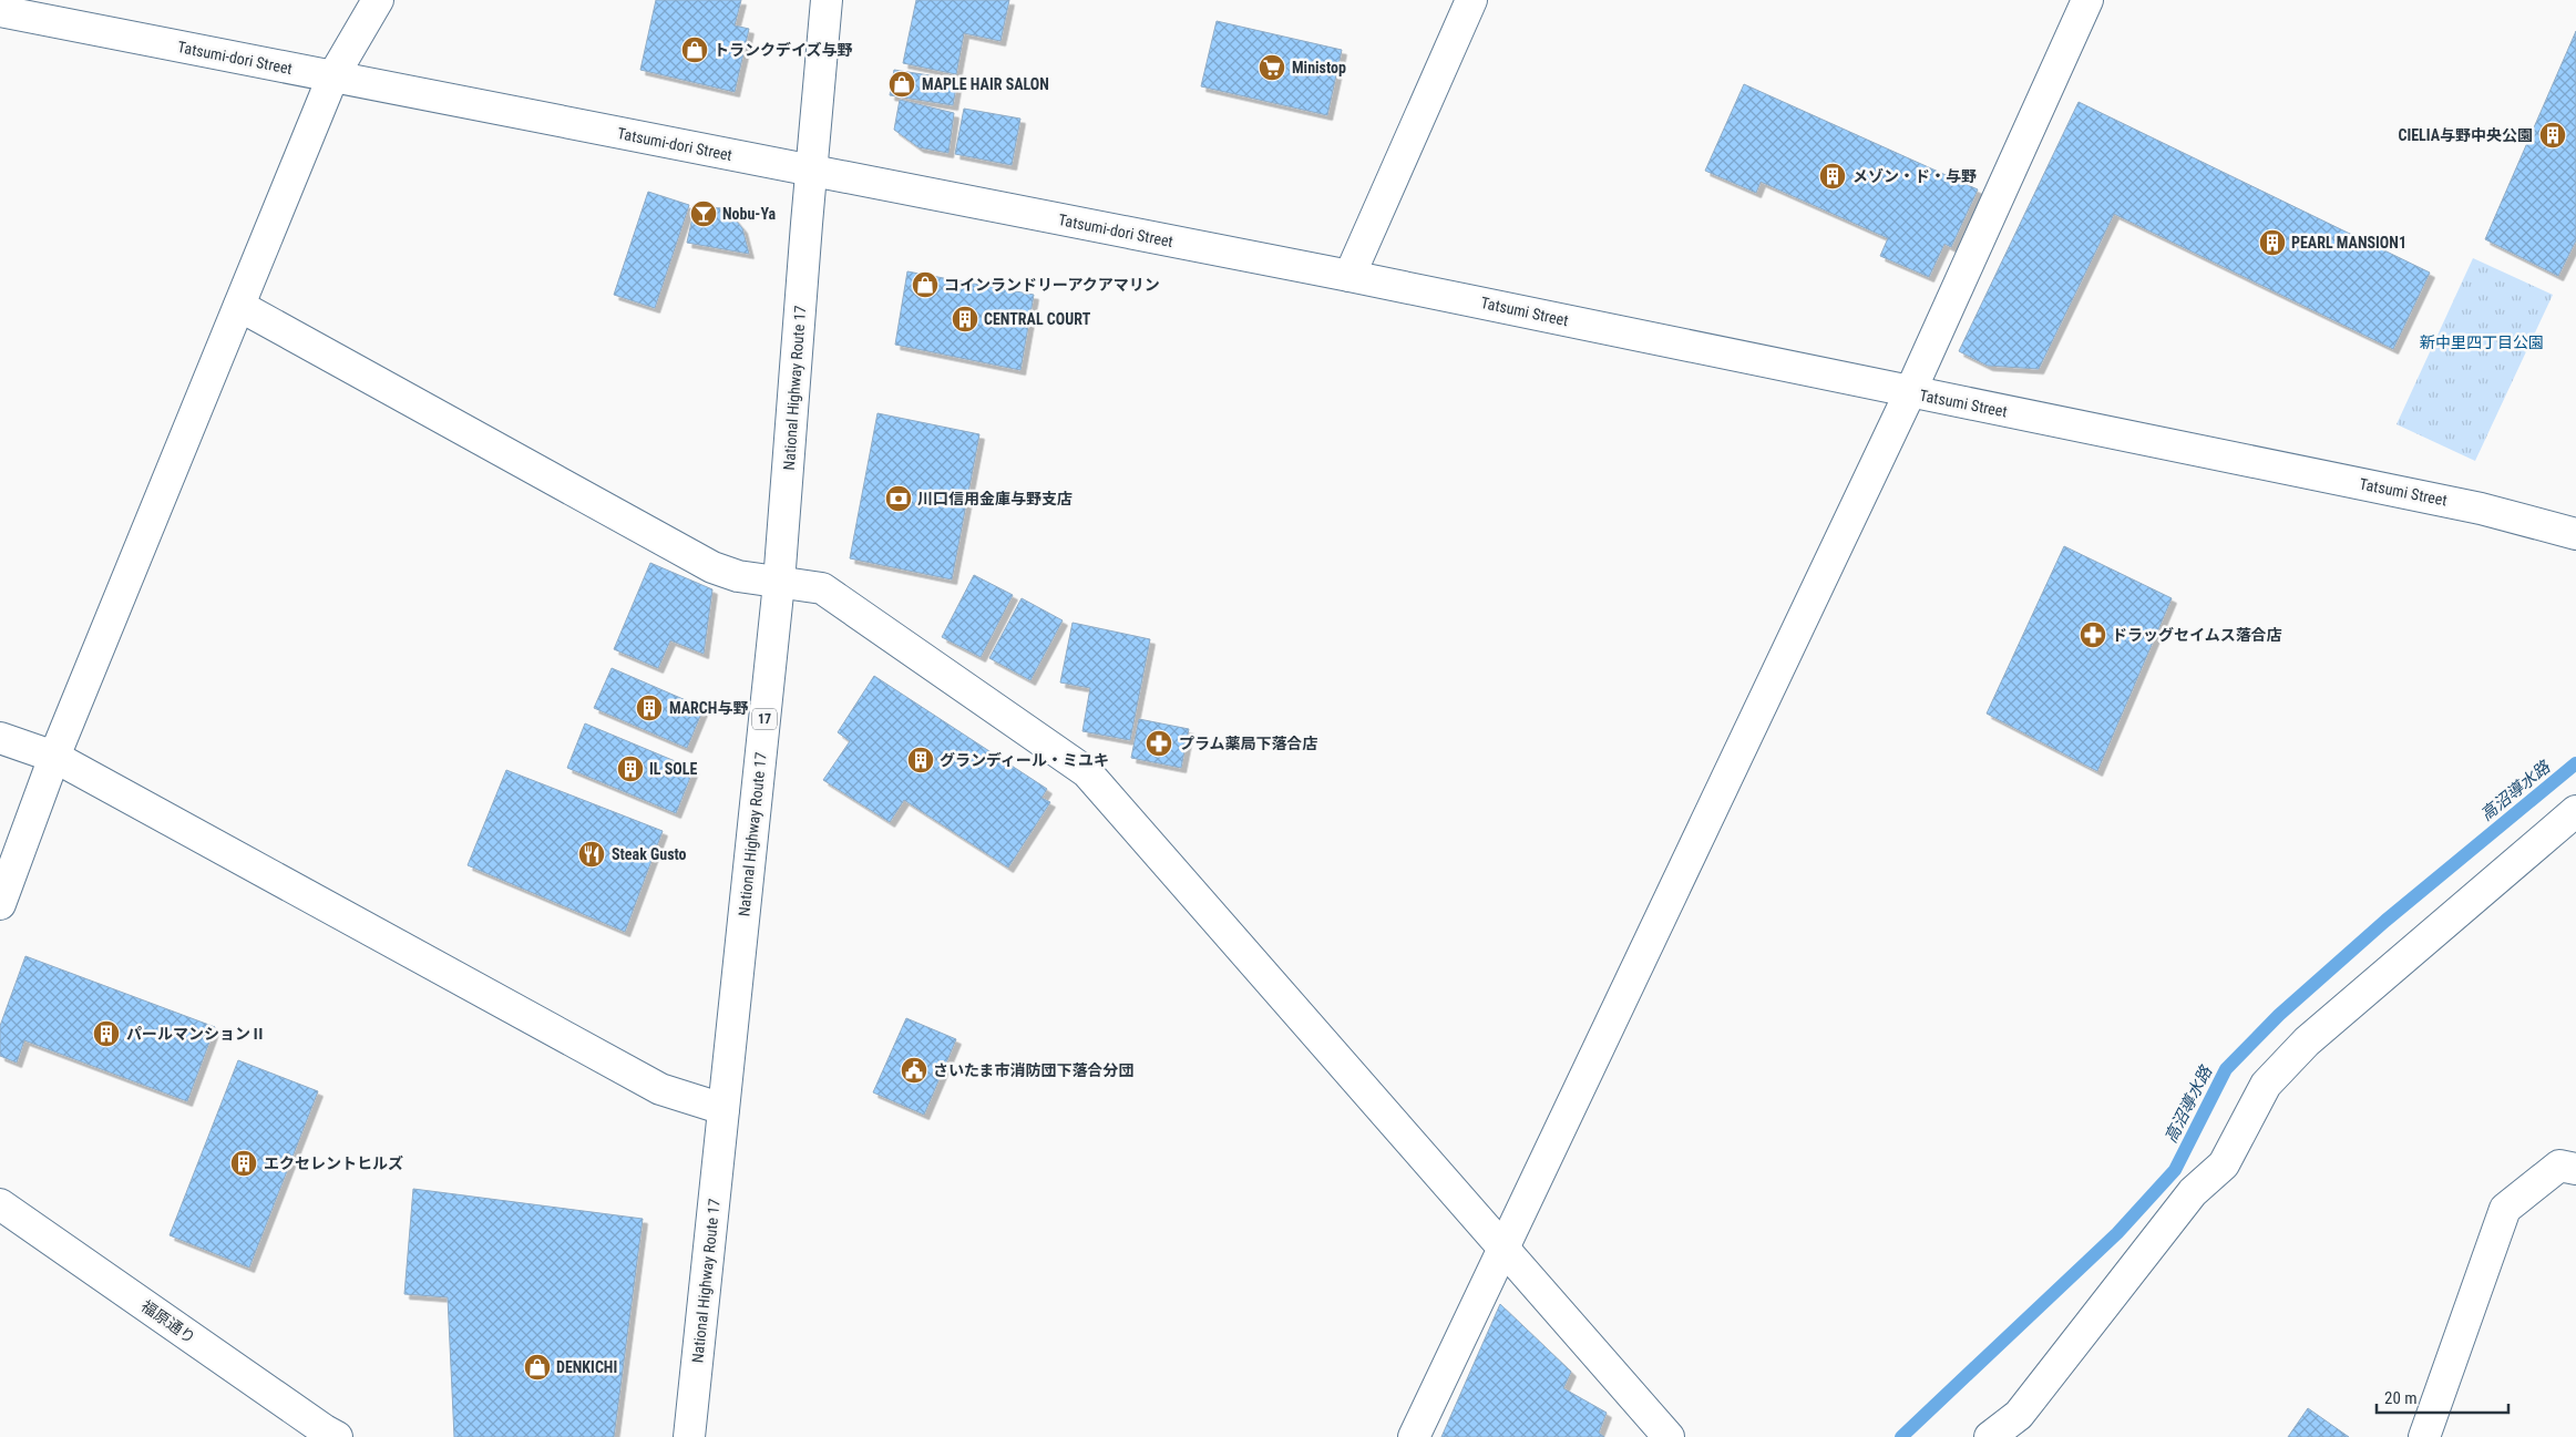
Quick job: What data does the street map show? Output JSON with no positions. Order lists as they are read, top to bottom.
{
  "streets": {
    "main road": [
      "Tatsumi-dori Street",
      "Tatsumi Street",
      "National Highway Route 17",
      "17",
      "福原通り"
    ]
  },
  "crossings": [
    ["Tatsumi-dori Street", "Tatsumi Street"],
    ["Tatsumi-dori Street", "National Highway Route 17"]
  ],
  "water": ["高沼導水路"],
  "parks": ["新中里四丁目公園"],
  "places": {
    "shop": [
      "トランクデイズ与野",
      "MAPLE HAIR SALON",
      "コインランドリーアクアマリン",
      "DENKICHI"
    ],
    "supermarket": ["Ministop"],
    "building": [
      "CIELIA与野中央公園",
      "メゾン・ド・与野",
      "PEARL MANSION1",
      "CENTRAL COURT",
      "MARCH与野",
      "グランディール・ミユキ",
      "IL SOLE",
      "パールマンションⅡ",
      "エクセレントヒルズ"
    ],
    "bar": ["Nobu-Ya"],
    "bank": ["川口信用金庫与野支店"],
    "pharmacy": ["ドラッグセイムス落合店", "プラム薬局下落合店"],
    "restaurant": ["Steak Gusto"],
    "public building": ["さいたま市消防団下落合分団"]
  },
  "scale_bar": "20 m"
}
